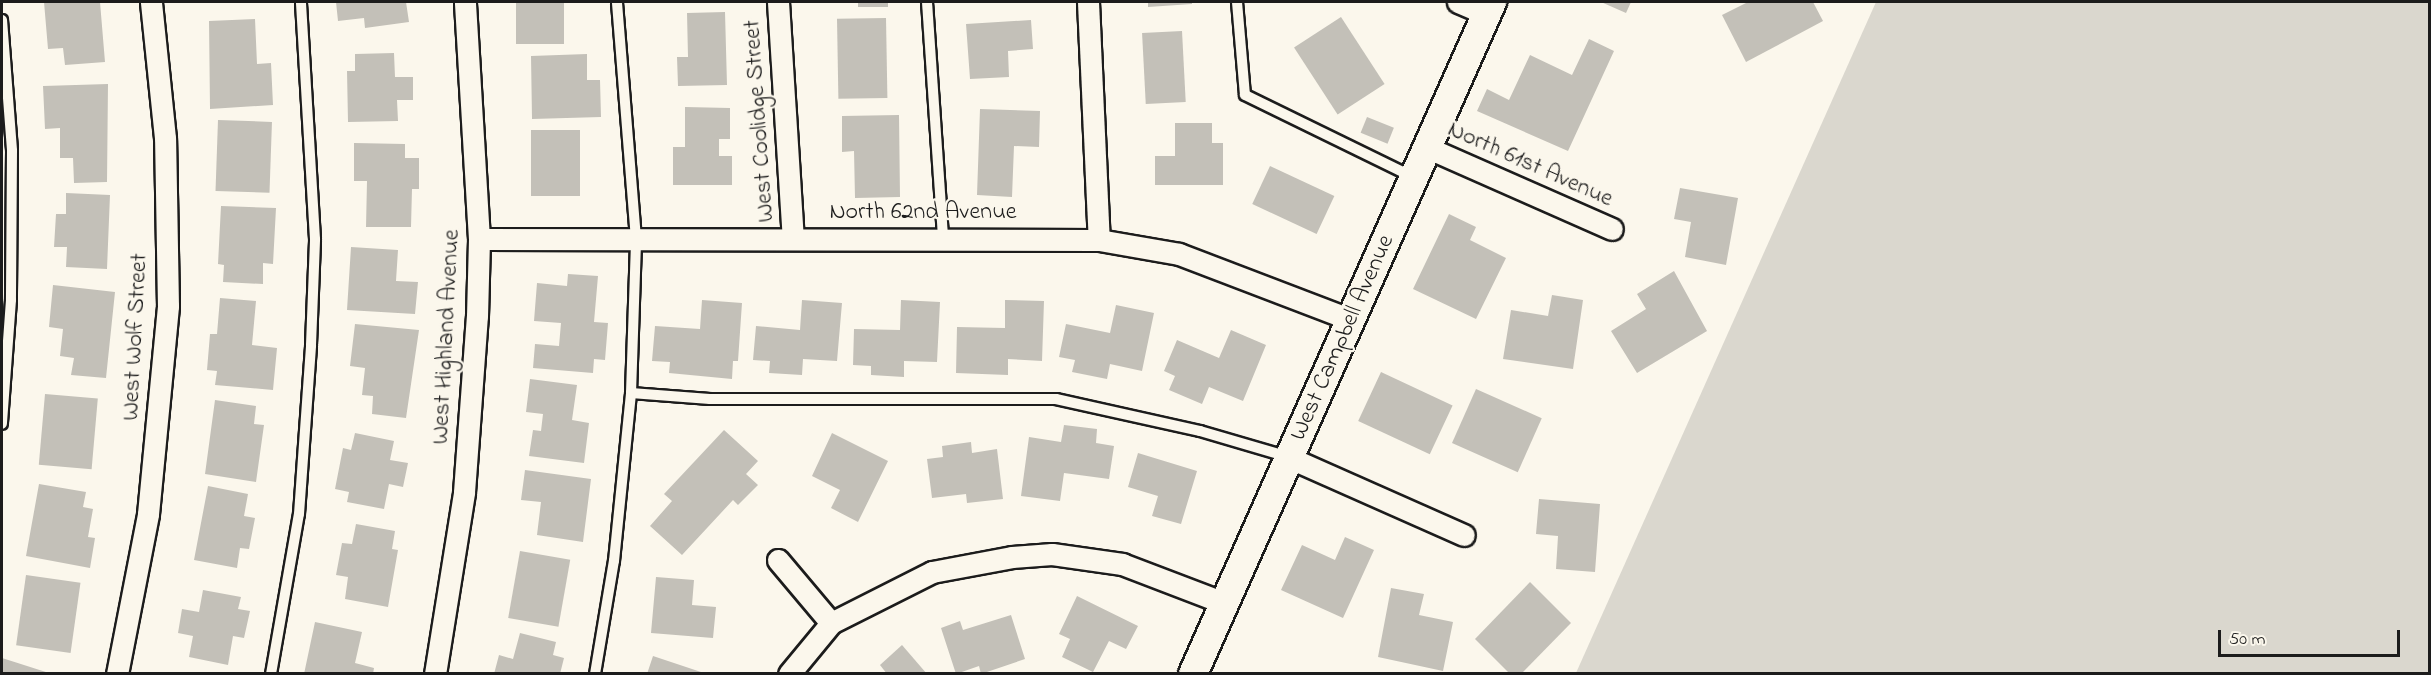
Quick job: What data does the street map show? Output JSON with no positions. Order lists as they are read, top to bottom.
{
  "streets": {
    "street": [
      "West Coolidge Street",
      "North 61st Avenue",
      "North 62nd Avenue",
      "West Wolf Street",
      "West Highland Avenue",
      "West Campbell Avenue"
    ]
  },
  "crossings": [
    ["West Coolidge Street", "North 62nd Avenue"],
    ["North 61st Avenue", "West Campbell Avenue"],
    ["North 62nd Avenue", "West Highland Avenue"],
    ["North 62nd Avenue", "West Campbell Avenue"]
  ],
  "scale_bar": "50 m"
}
